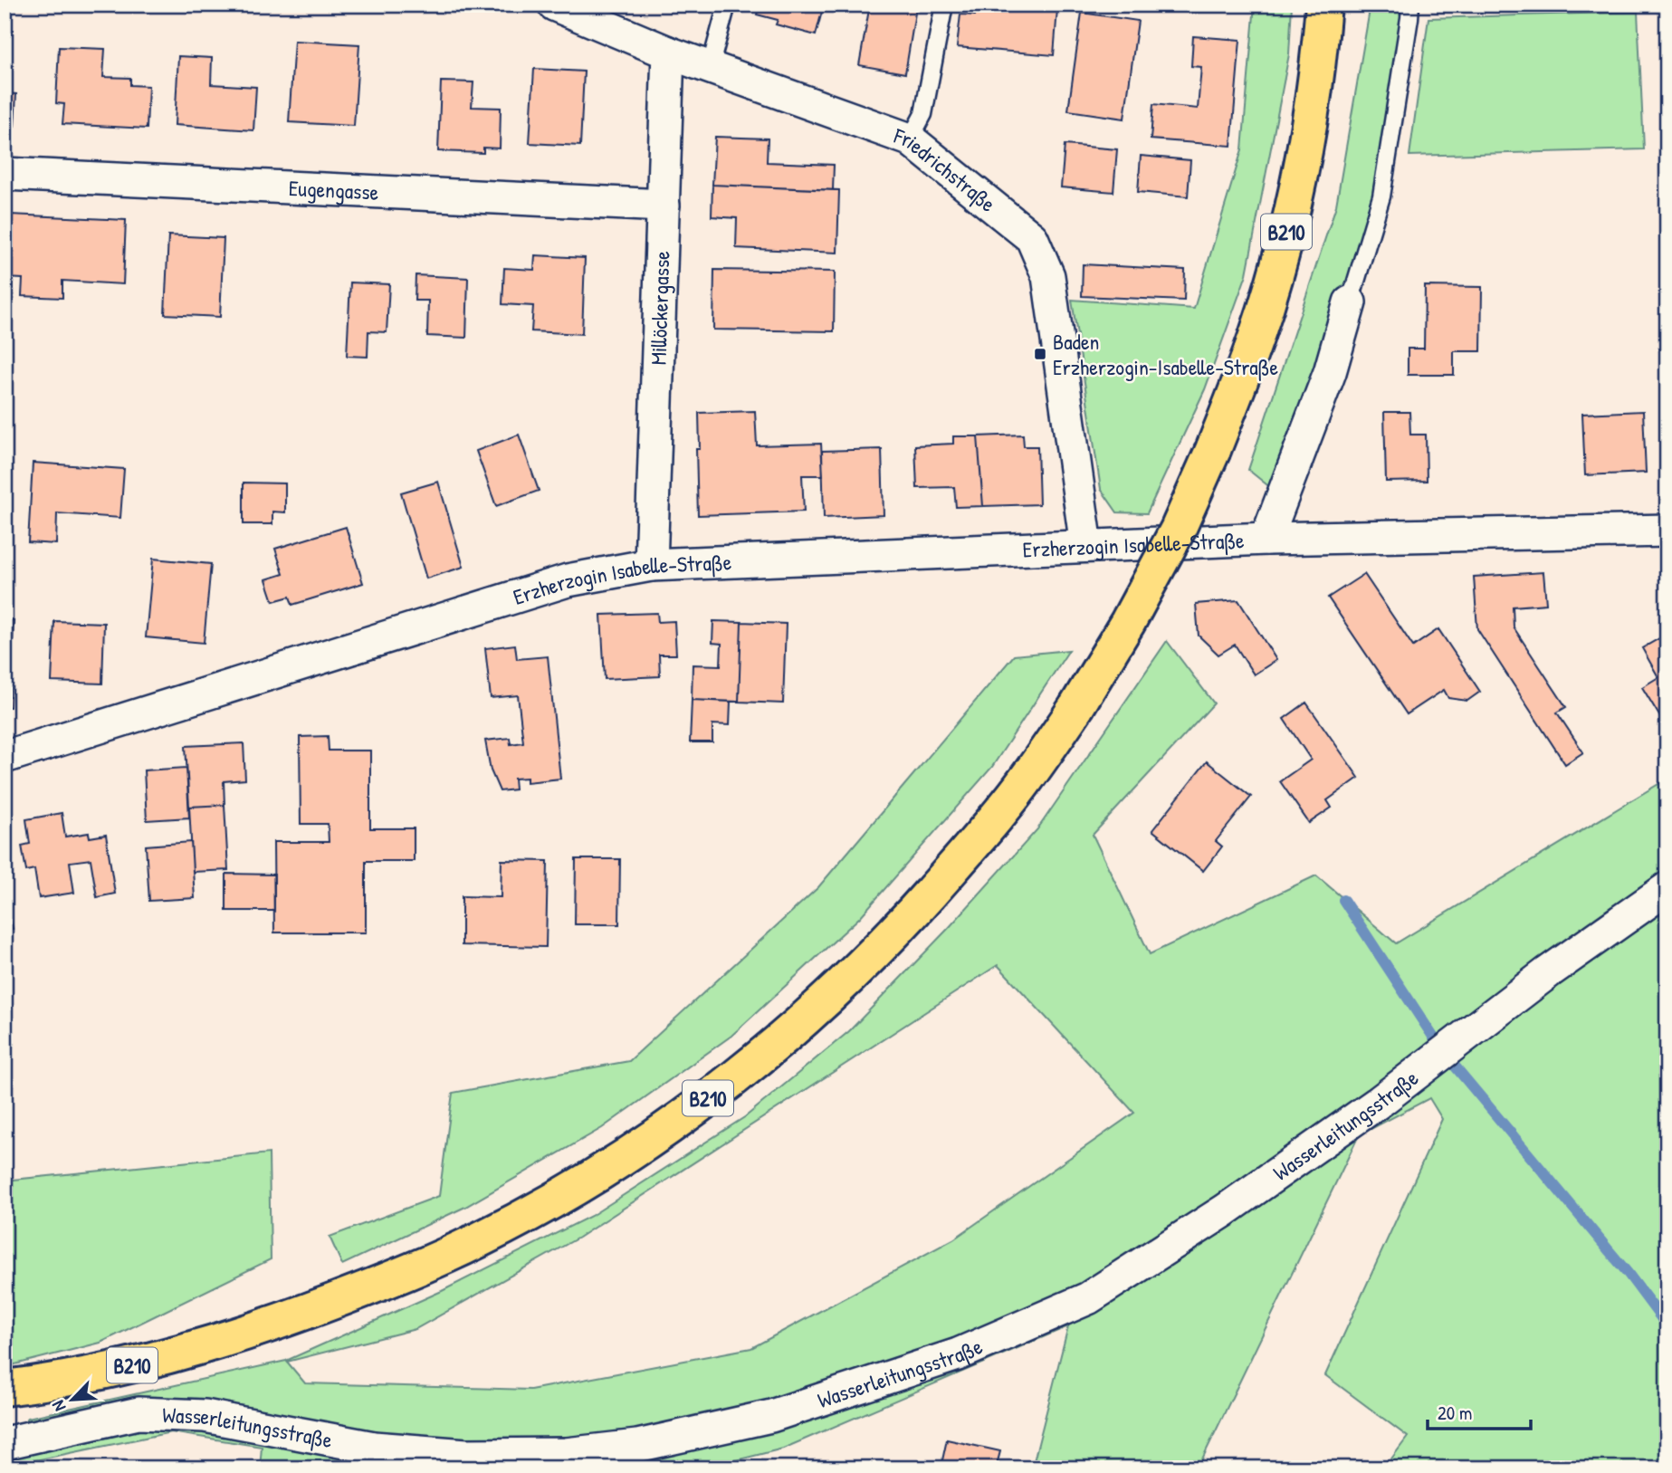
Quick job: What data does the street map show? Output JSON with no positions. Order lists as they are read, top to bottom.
{
  "streets": {
    "main road": ["B210"],
    "street": [
      "Friedrichstraße",
      "Eugengasse",
      "Millöckergasse",
      "Erzherzogin Isabelle-Straße",
      "Wasserleitungsstraße"
    ]
  },
  "crossings": [
    ["Friedrichstraße", "Millöckergasse"],
    ["Friedrichstraße", "Erzherzogin Isabelle-Straße"],
    ["Eugengasse", "Millöckergasse"],
    ["Millöckergasse", "Erzherzogin Isabelle-Straße"]
  ],
  "places": {
    "transit": ["Baden Erzherzogin-Isabelle-Straße"]
  },
  "scale_bar": "20 m",
  "north": "bottom left"
}
